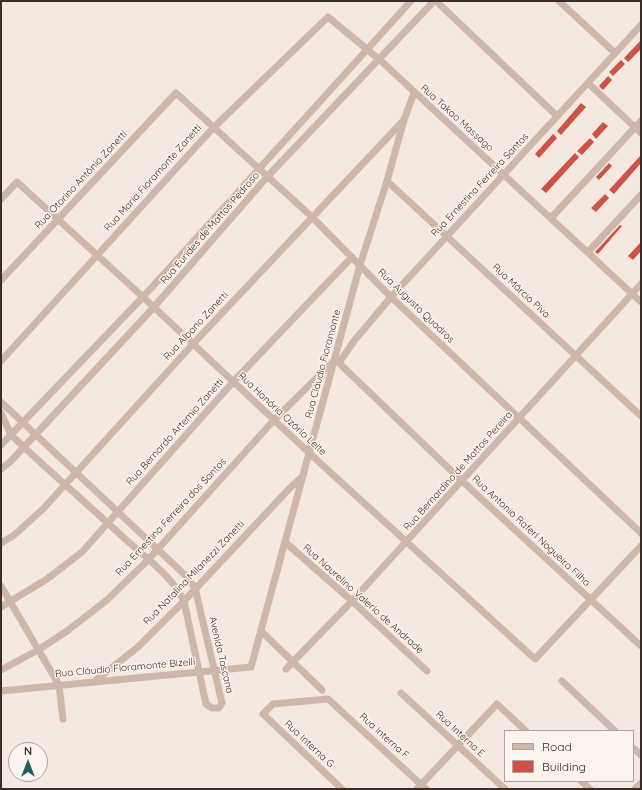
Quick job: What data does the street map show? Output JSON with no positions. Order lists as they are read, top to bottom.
{
  "streets": {
    "street": [
      "Rua Takao Massago",
      "Rua Maria Fioramonte Zanetti",
      "Rua Otorino Antônio Zanetti",
      "Rua Ernestina Ferreira Santos",
      "Rua Eurídes de Mattos Pedroso",
      "Rua Márcio Piva",
      "Rua Augusto Quadros",
      "Rua Albano Zanetti",
      "Rua Cláudio Fioramonte",
      "Rua Honória Ozório Leite",
      "Rua Bernardo Artemio Zanetti",
      "Rua Bernardino de Mattos Pereira",
      "Rua Ernestina Ferreira dos Santos",
      "Rua Antonio Raferl Nogueira Filho",
      "Rua Natalina Milanezzi Zanetti",
      "Rua Naurelino Valerio de Andrade",
      "Avenida Toscana",
      "Rua Cláudio Fioramonte Bizelli",
      "Rua Interna E",
      "Rua Interna F",
      "Rua Interna G"
    ]
  },
  "crossings": [
    ["Rua Takao Massago", "Rua Maria Fioramonte Zanetti"],
    ["Rua Takao Massago", "Rua Ernestina Ferreira Santos"],
    ["Rua Takao Massago", "Rua Eurídes de Mattos Pedroso"],
    ["Rua Takao Massago", "Rua Cláudio Fioramonte"],
    ["Rua Takao Massago", "Rua Bernardino de Mattos Pereira"],
    ["Rua Maria Fioramonte Zanetti", "Rua Augusto Quadros"],
    ["Rua Maria Fioramonte Zanetti", "Rua Honória Ozório Leite"],
    ["Rua Otorino Antônio Zanetti", "Rua Augusto Quadros"],
    ["Rua Otorino Antônio Zanetti", "Rua Honória Ozório Leite"],
    ["Rua Ernestina Ferreira Santos", "Rua Márcio Piva"],
    ["Rua Ernestina Ferreira Santos", "Rua Augusto Quadros"],
    ["Rua Ernestina Ferreira Santos", "Rua Cláudio Fioramonte"],
    ["Rua Ernestina Ferreira Santos", "Rua Ernestina Ferreira dos Santos"],
    ["Rua Ernestina Ferreira Santos", "Rua Antonio Raferl Nogueira Filho"],
    ["Rua Eurídes de Mattos Pedroso", "Rua Augusto Quadros"],
    ["Rua Eurídes de Mattos Pedroso", "Rua Honória Ozório Leite"],
    ["Rua Eurídes de Mattos Pedroso", "Avenida Toscana"],
    ["Rua Márcio Piva", "Rua Cláudio Fioramonte"],
    ["Rua Márcio Piva", "Rua Bernardino de Mattos Pereira"],
    ["Rua Augusto Quadros", "Rua Albano Zanetti"],
    ["Rua Augusto Quadros", "Rua Cláudio Fioramonte"],
    ["Rua Augusto Quadros", "Rua Bernardo Artemio Zanetti"],
    ["Rua Augusto Quadros", "Rua Bernardino de Mattos Pereira"],
    ["Rua Albano Zanetti", "Rua Cláudio Fioramonte"],
    ["Rua Albano Zanetti", "Rua Honória Ozório Leite"],
    ["Rua Albano Zanetti", "Avenida Toscana"],
    ["Rua Cláudio Fioramonte", "Rua Honória Ozório Leite"],
    ["Rua Cláudio Fioramonte", "Rua Ernestina Ferreira dos Santos"],
    ["Rua Cláudio Fioramonte", "Rua Antonio Raferl Nogueira Filho"],
    ["Rua Cláudio Fioramonte", "Rua Natalina Milanezzi Zanetti"],
    ["Rua Cláudio Fioramonte", "Rua Naurelino Valerio de Andrade"],
    ["Rua Cláudio Fioramonte", "Rua Cláudio Fioramonte Bizelli"],
    ["Rua Honória Ozório Leite", "Rua Bernardo Artemio Zanetti"],
    ["Rua Honória Ozório Leite", "Rua Bernardino de Mattos Pereira"],
    ["Rua Honória Ozório Leite", "Rua Ernestina Ferreira dos Santos"],
    ["Rua Honória Ozório Leite", "Rua Antonio Raferl Nogueira Filho"],
    ["Rua Bernardo Artemio Zanetti", "Avenida Toscana"],
    ["Rua Bernardino de Mattos Pereira", "Rua Antonio Raferl Nogueira Filho"],
    ["Rua Bernardino de Mattos Pereira", "Rua Naurelino Valerio de Andrade"],
    ["Rua Ernestina Ferreira dos Santos", "Rua Antonio Raferl Nogueira Filho"],
    ["Rua Ernestina Ferreira dos Santos", "Avenida Toscana"],
    ["Rua Natalina Milanezzi Zanetti", "Avenida Toscana"],
    ["Rua Natalina Milanezzi Zanetti", "Rua Cláudio Fioramonte Bizelli"],
    ["Avenida Toscana", "Rua Cláudio Fioramonte Bizelli"],
    ["Rua Interna F", "Rua Interna G"]
  ],
  "legend": ["Road", "Building"],
  "north": "top"
}
